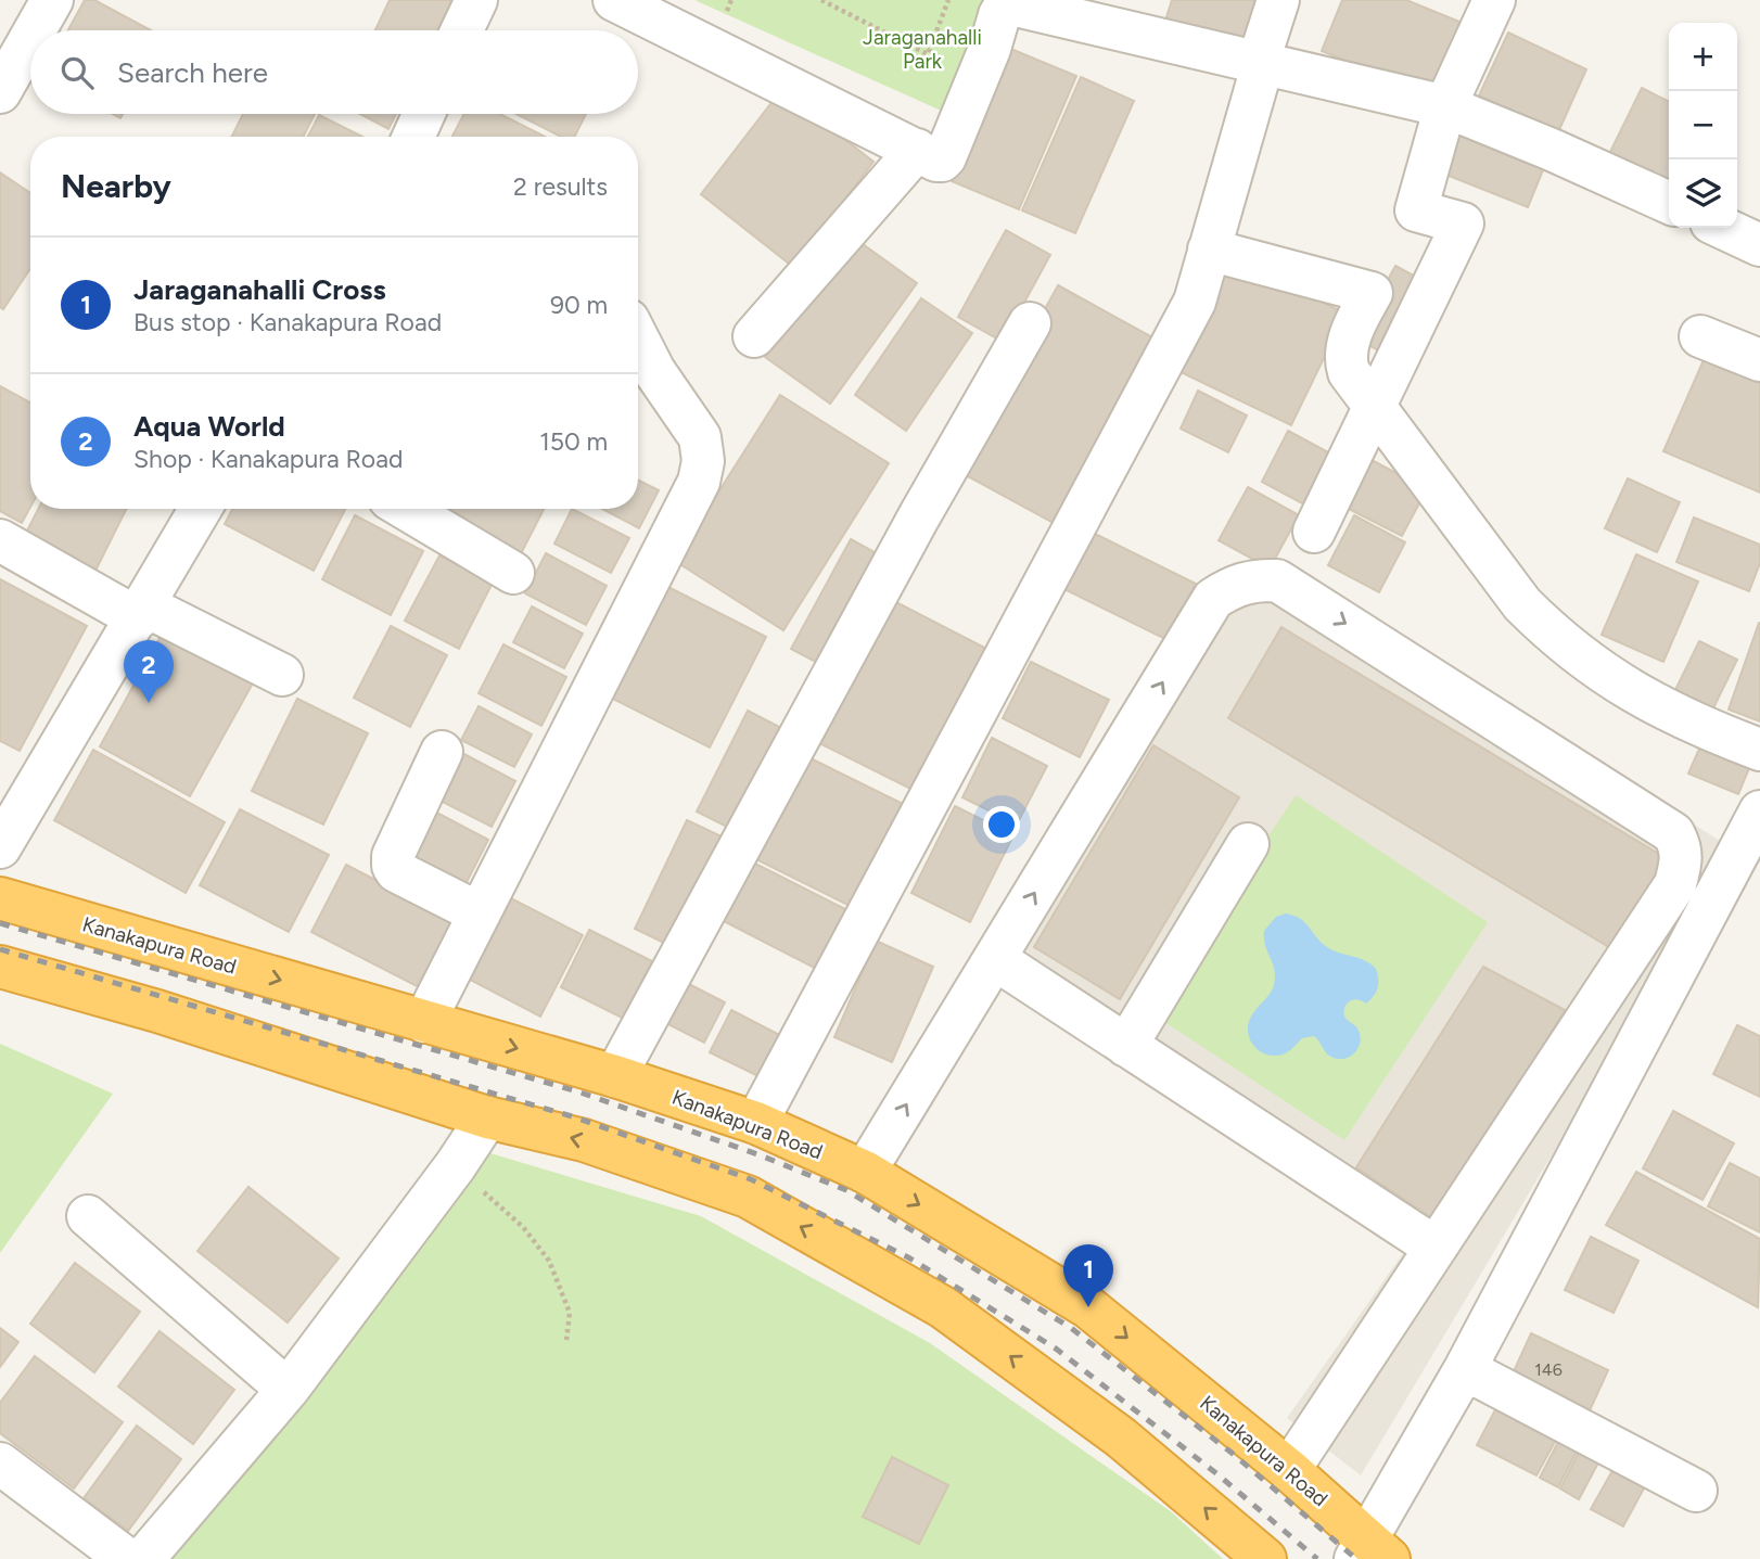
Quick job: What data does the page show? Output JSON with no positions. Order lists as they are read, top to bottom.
{
  "streets": {
    "highway": ["Kanakapura Road"]
  },
  "parks": ["Jaraganahalli Park"],
  "house_numbers": ["146"],
  "page": {
    "map_buttons": ["+", "−"],
    "search": "Search here",
    "heading": ["Nearby", "2 results"],
    "list": [
      {
        "mark": "1",
        "name": "Jaraganahalli Cross",
        "note": "Bus stop · Kanakapura Road",
        "value": "90 m"
      },
      {
        "mark": "2",
        "name": "Aqua World",
        "note": "Shop · Kanakapura Road",
        "value": "150 m"
      }
    ],
    "pins": ["2", "1"]
  }
}
